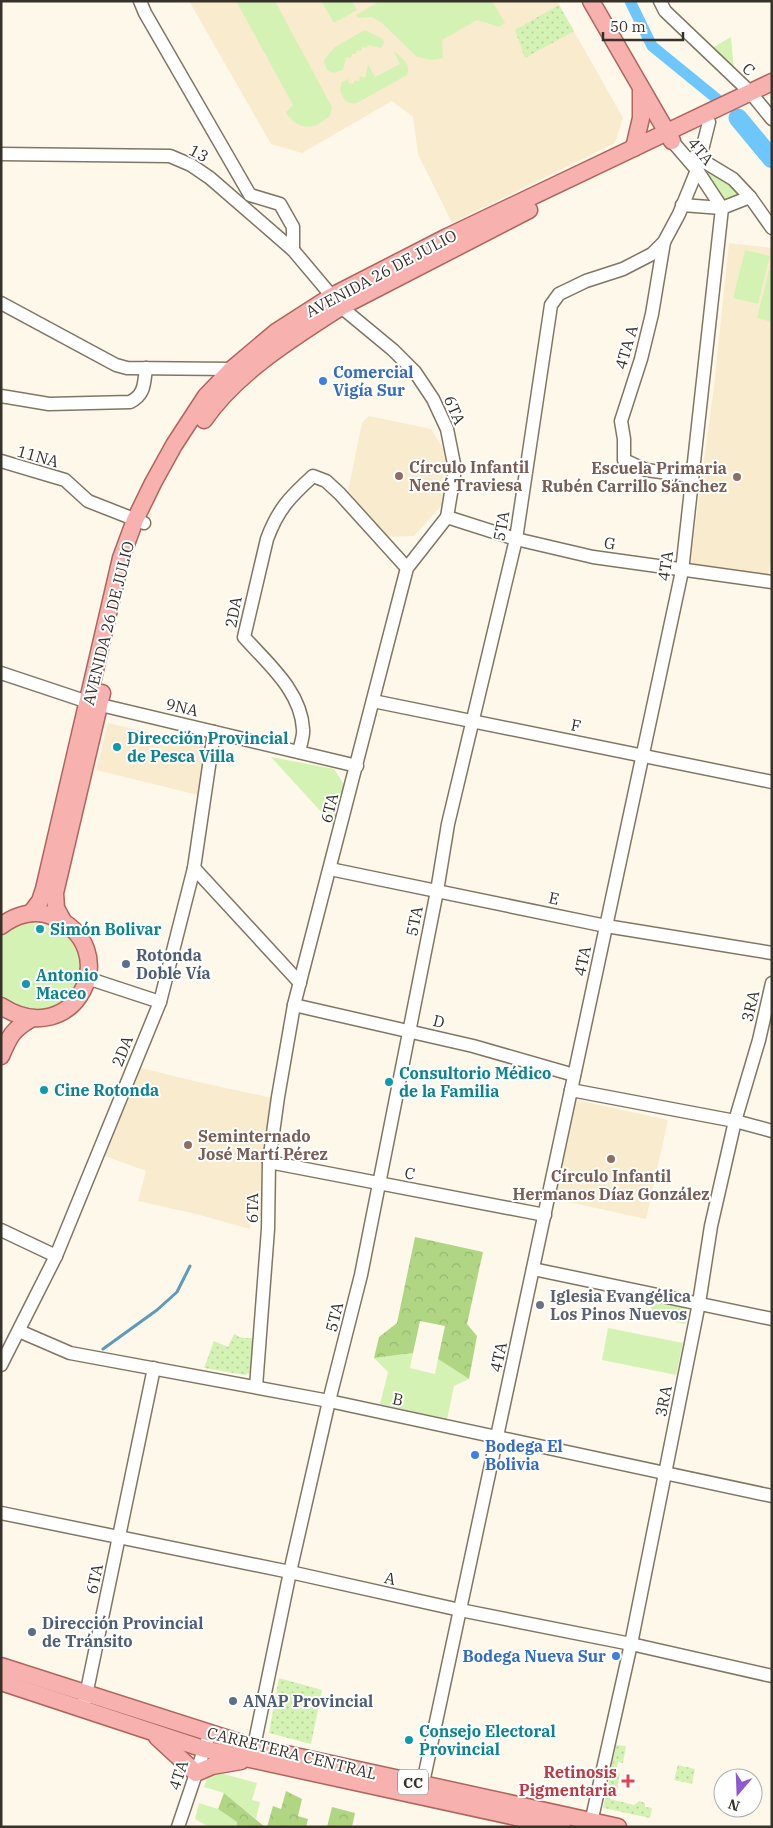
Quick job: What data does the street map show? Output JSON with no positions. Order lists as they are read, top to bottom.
{
  "streets": {
    "main road": ["AVENIDA 26 DE JULIO", "CARRETERA CENTRAL", "CC"],
    "street": [
      "C",
      "4TA",
      "13",
      "4TA A",
      "6TA",
      "11NA",
      "5TA",
      "G",
      "2DA",
      "9NA",
      "F",
      "E",
      "3RA",
      "D",
      "B",
      "A"
    ]
  },
  "crossings": [
    ["C", "4TA"],
    ["C", "AVENIDA 26 DE JULIO"],
    ["C", "6TA"],
    ["C", "5TA"],
    ["4TA", "AVENIDA 26 DE JULIO"],
    ["4TA", "4TA A"],
    ["4TA", "5TA"],
    ["4TA", "G"],
    ["4TA", "F"],
    ["4TA", "E"],
    ["4TA", "D"],
    ["4TA", "B"],
    ["4TA", "A"],
    ["4TA", "CARRETERA CENTRAL"],
    ["13", "AVENIDA 26 DE JULIO"],
    ["13", "6TA"],
    ["AVENIDA 26 DE JULIO", "6TA"],
    ["AVENIDA 26 DE JULIO", "11NA"],
    ["AVENIDA 26 DE JULIO", "5TA"],
    ["AVENIDA 26 DE JULIO", "9NA"],
    ["4TA A", "5TA"],
    ["6TA", "G"],
    ["6TA", "2DA"],
    ["6TA", "9NA"],
    ["6TA", "F"],
    ["6TA", "E"],
    ["6TA", "D"],
    ["6TA", "B"],
    ["6TA", "A"],
    ["6TA", "CARRETERA CENTRAL"],
    ["5TA", "G"],
    ["5TA", "F"],
    ["5TA", "E"],
    ["5TA", "D"],
    ["5TA", "B"],
    ["5TA", "A"],
    ["5TA", "CARRETERA CENTRAL"],
    ["2DA", "9NA"],
    ["2DA", "B"],
    ["3RA", "B"],
    ["3RA", "A"],
    ["3RA", "CARRETERA CENTRAL"]
  ],
  "places": {
    "other": [
      "Comercial Vigía Sur",
      "Círculo Infantil Nené Traviesa",
      "Escuela Primaria Rubén Carrillo Sánchez",
      "Dirección Provincial de Pesca Villa",
      "Simón Bolivar",
      "Rotonda Doble Vía",
      "Antonio Maceo",
      "Consultorio Médico de la Familia",
      "Cine Rotonda",
      "Seminternado José Martí Pérez",
      "Círculo Infantil Hermanos Díaz González",
      "Iglesia Evangélica Los Pinos Nuevos",
      "Bodega El Bolivia",
      "Dirección Provincial de Tránsito",
      "Bodega Nueva Sur",
      "ANAP Provincial",
      "Consejo Electoral Provincial"
    ],
    "health": ["Retinosis Pigmentaria"]
  },
  "scale_bar": "50 m",
  "north": "bottom"
}
